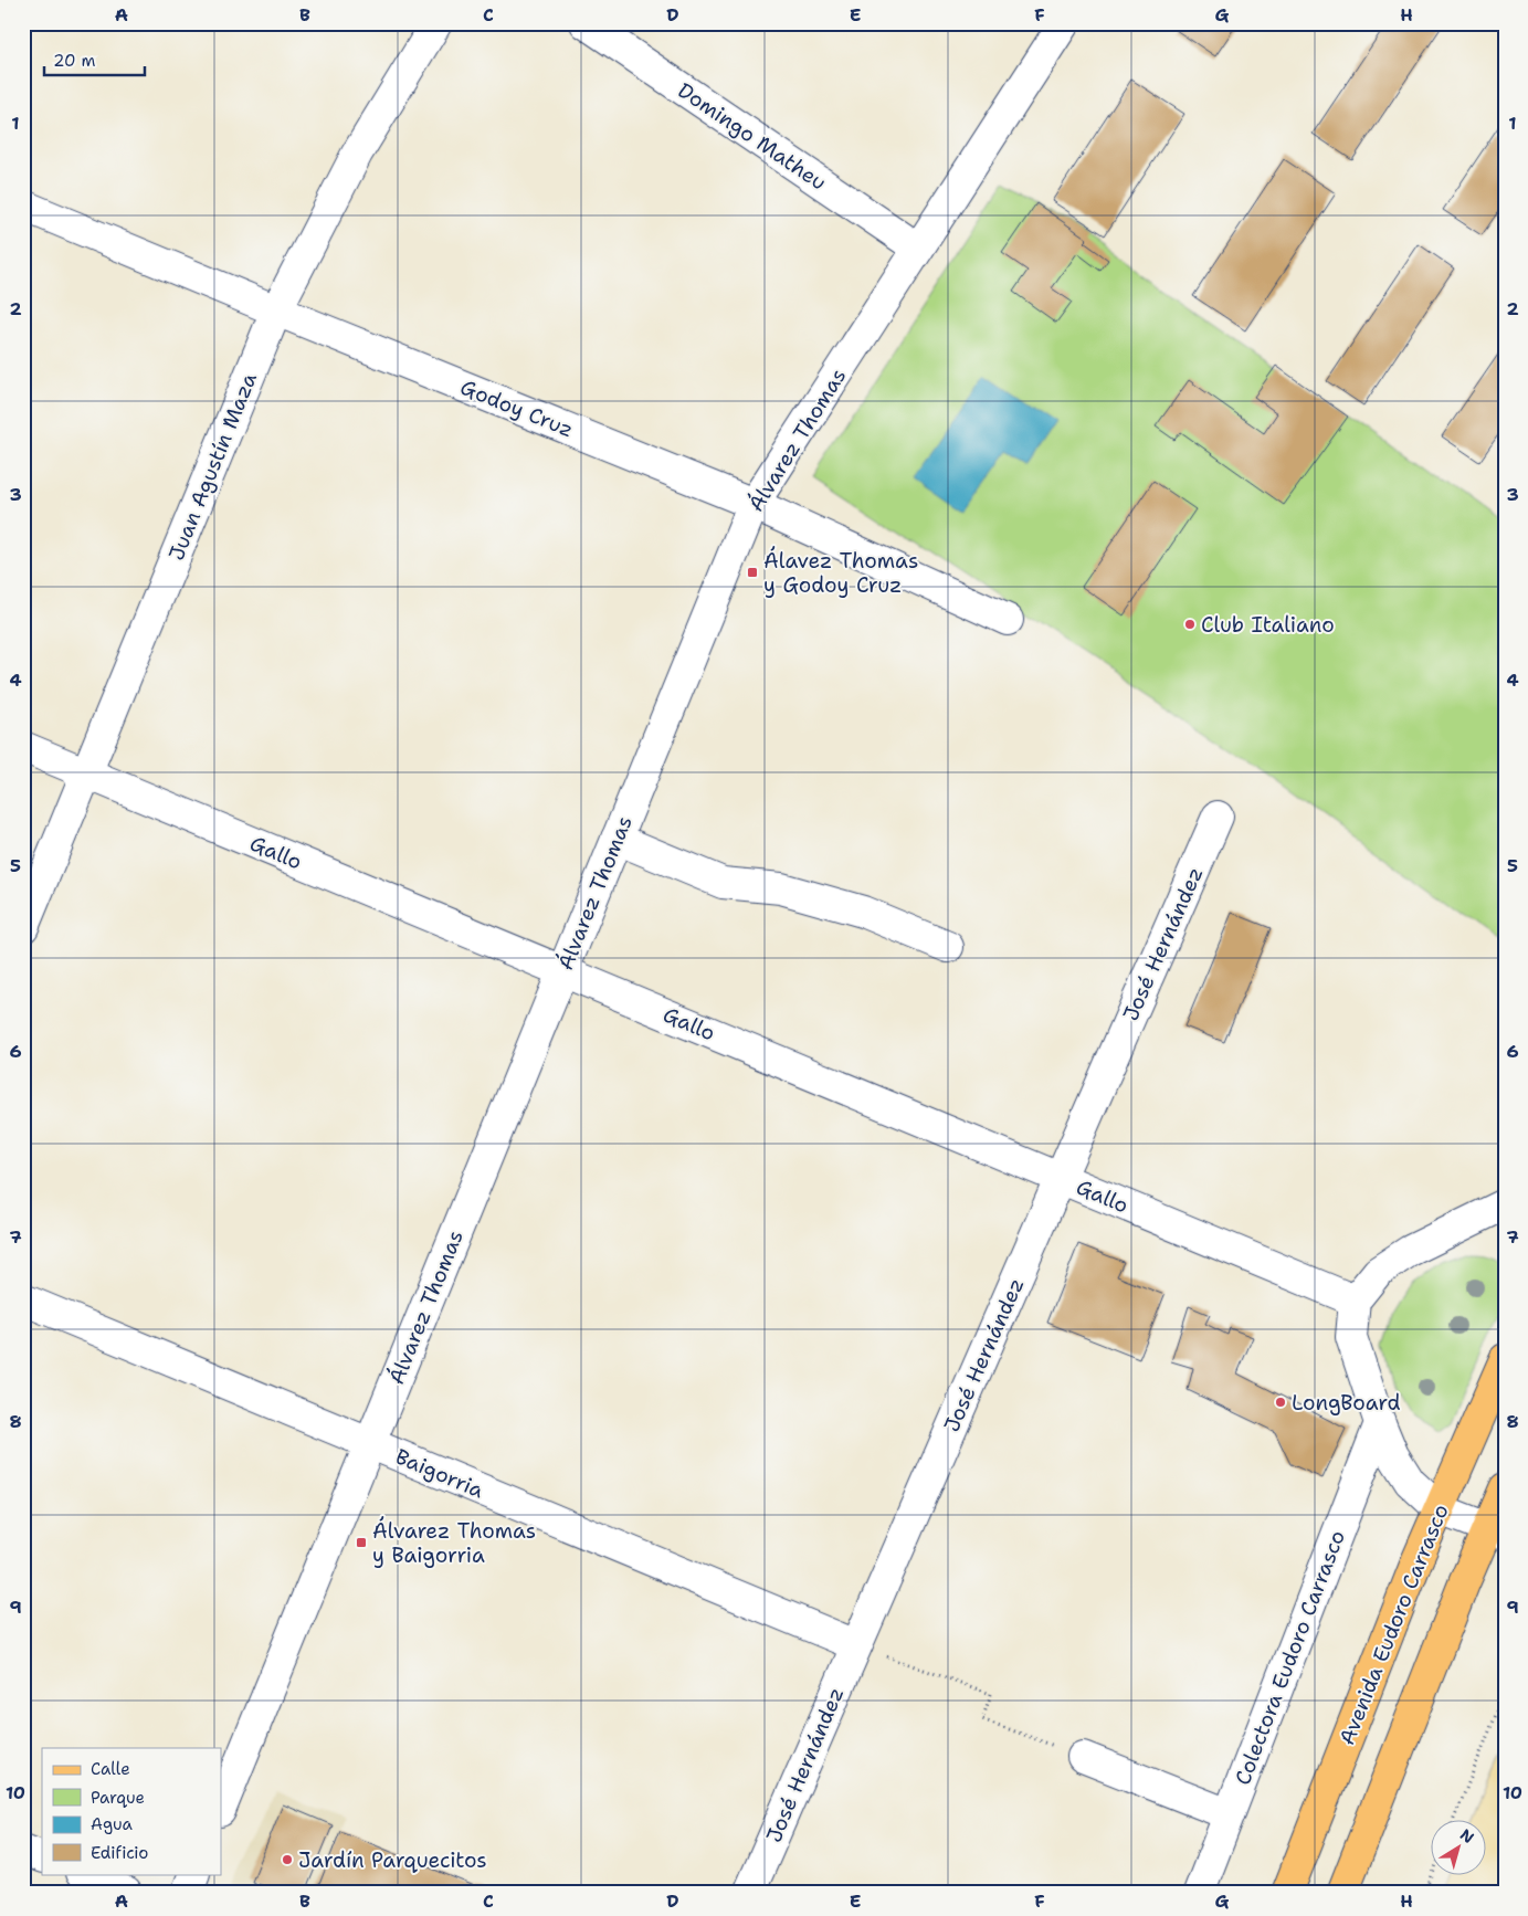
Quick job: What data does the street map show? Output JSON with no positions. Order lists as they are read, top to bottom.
{
  "streets": {
    "main road": ["Avenida Eudoro Carrasco"],
    "street": [
      "Domingo Matheu",
      "Godoy Cruz",
      "Álvarez Thomas",
      "Juan Agustín Maza",
      "Gallo",
      "José Hernández",
      "Baigorria",
      "Colectora Eudoro Carrasco"
    ]
  },
  "crossings": [
    ["Domingo Matheu", "Álvarez Thomas"],
    ["Godoy Cruz", "Álvarez Thomas"],
    ["Godoy Cruz", "Juan Agustín Maza"],
    ["Álvarez Thomas", "Gallo"],
    ["Álvarez Thomas", "Baigorria"],
    ["Juan Agustín Maza", "Gallo"],
    ["Gallo", "José Hernández"],
    ["José Hernández", "Baigorria"]
  ],
  "places": {
    "transit": ["Álavez Thomas y Godoy Cruz", "Álvarez Thomas y Baigorria"],
    "other": ["Club Italiano", "LongBoard", "Jardín Parquecitos"]
  },
  "legend": [
    "Calle",
    "Parque",
    "Agua",
    "Edificio"
  ],
  "scale_bar": "20 m",
  "north": "top right",
  "grid": {
    "columns": [
      "A",
      "B",
      "C",
      "D",
      "E",
      "F",
      "G",
      "H"
    ],
    "rows": [
      "1",
      "2",
      "3",
      "4",
      "5",
      "6",
      "7",
      "8",
      "9",
      "10"
    ]
  }
}
